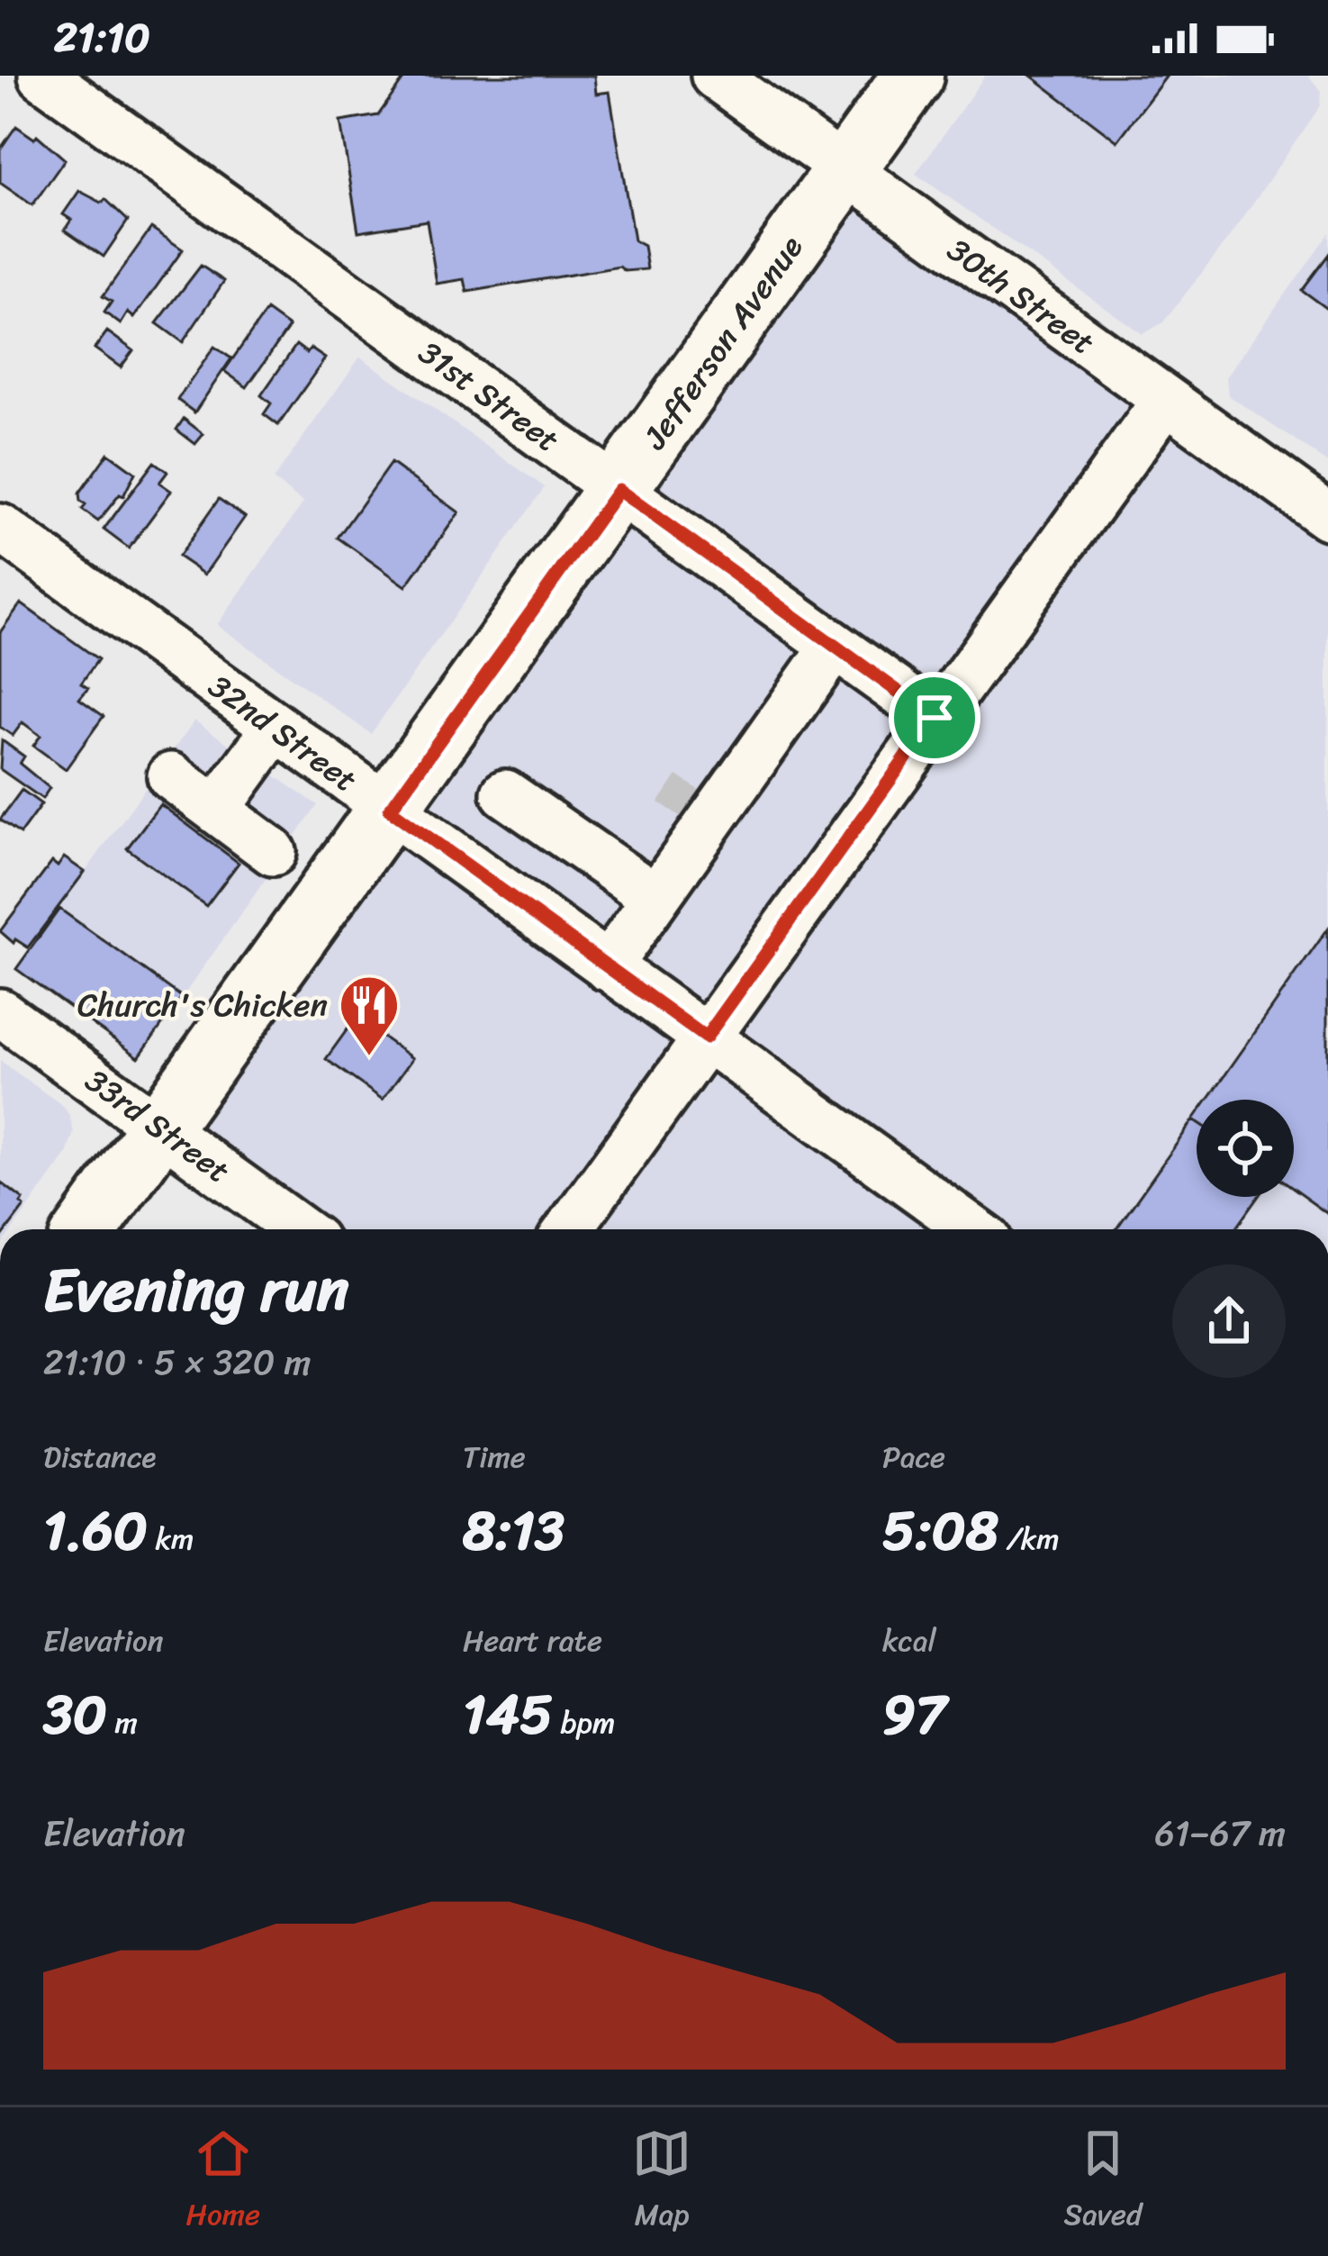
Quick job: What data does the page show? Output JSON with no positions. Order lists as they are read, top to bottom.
{
  "streets": {
    "main road": ["Jefferson Avenue"],
    "street": [
      "30th Street",
      "31st Street",
      "32nd Street",
      "33rd Street"
    ]
  },
  "crossings": [
    ["30th Street", "Jefferson Avenue"],
    ["Jefferson Avenue", "31st Street"],
    ["Jefferson Avenue", "32nd Street"],
    ["Jefferson Avenue", "33rd Street"]
  ],
  "places": {
    "restaurant": ["Church's Chicken"]
  },
  "page": {
    "status": "21:10",
    "heading": ["Evening run", "21:10 · 5 × 320 m"],
    "stats": [
      ["Distance", "1.60 km"],
      ["Time", "8:13"],
      ["Pace", "5:08 /km"],
      ["Elevation", "30 m"],
      ["Heart rate", "145 bpm"],
      ["kcal", "97"]
    ],
    "chart": ["Elevation", "61–67 m"],
    "tabs": ["Home", "Map", "Saved"]
  }
}
